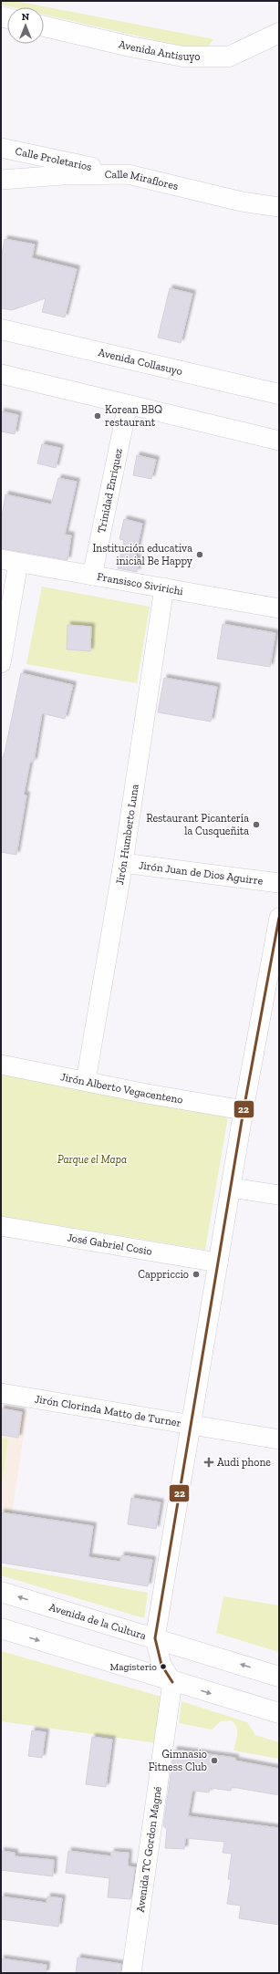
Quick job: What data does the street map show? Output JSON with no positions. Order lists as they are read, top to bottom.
{
  "streets": {
    "main road": ["Avenida Antisuyo", "Avenida Collasuyo", "Avenida de la Cultura"],
    "street": [
      "Calle Proletarios",
      "Calle Miraflores",
      "Trinidad Enriquez",
      "Fransisco Sivirichi",
      "Jirón Humberto Luna",
      "Jirón Juan de Dios Aguirre",
      "Jirón Alberto Vegacenteno",
      "José Gabriel Cosio",
      "Jirón Clorinda Matto de Turner",
      "Avenida TC Gordon Magné"
    ]
  },
  "crossings": [
    ["Calle Proletarios", "Calle Miraflores"],
    ["Trinidad Enriquez", "Fransisco Sivirichi"],
    ["Fransisco Sivirichi", "Jirón Humberto Luna"],
    ["Jirón Humberto Luna", "Jirón Juan de Dios Aguirre"],
    ["Jirón Humberto Luna", "Jirón Alberto Vegacenteno"]
  ],
  "parks": ["Parque el Mapa"],
  "places": {
    "other": [
      "Korean BBQ restaurant",
      "Institución educativa inicial Be Happy",
      "Restaurant Picantería la Cusqueñita",
      "Cappriccio",
      "Magisterio",
      "Gimnasio Fitness Club"
    ],
    "health": ["Audi phone"]
  },
  "lines": ["transit line 22"],
  "north": "top"
}
